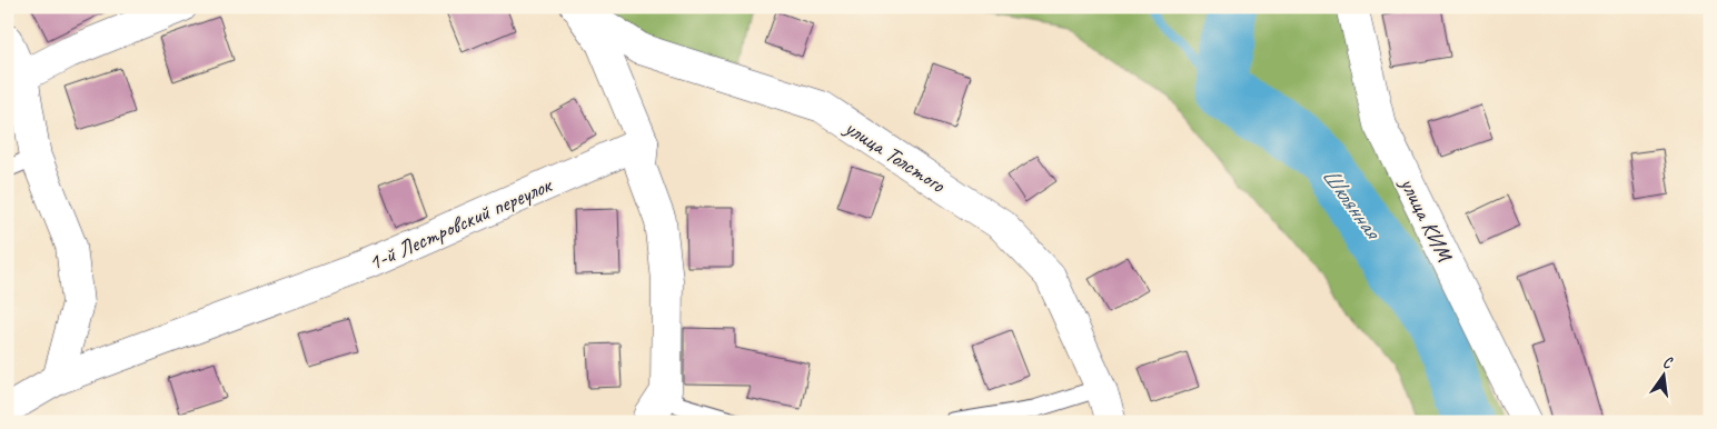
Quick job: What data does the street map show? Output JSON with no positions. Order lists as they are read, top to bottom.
{
  "streets": {
    "street": ["улица Толстого", "улица КИМ", "1-й Лестровский переулок"]
  },
  "water": ["Шклянная"],
  "north": "top"
}
